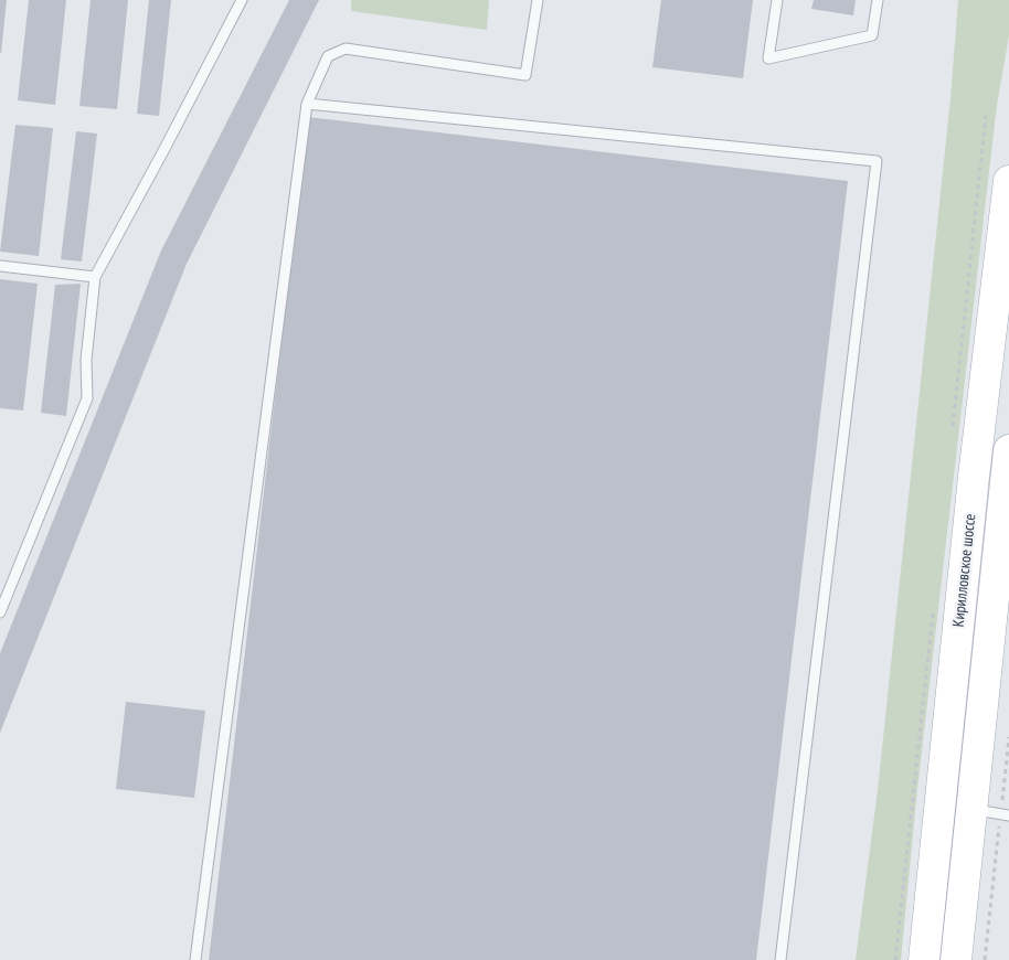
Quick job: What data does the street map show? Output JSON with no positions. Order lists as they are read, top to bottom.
{
  "streets": {
    "main road": ["Кирилловское шоссе"]
  }
}
